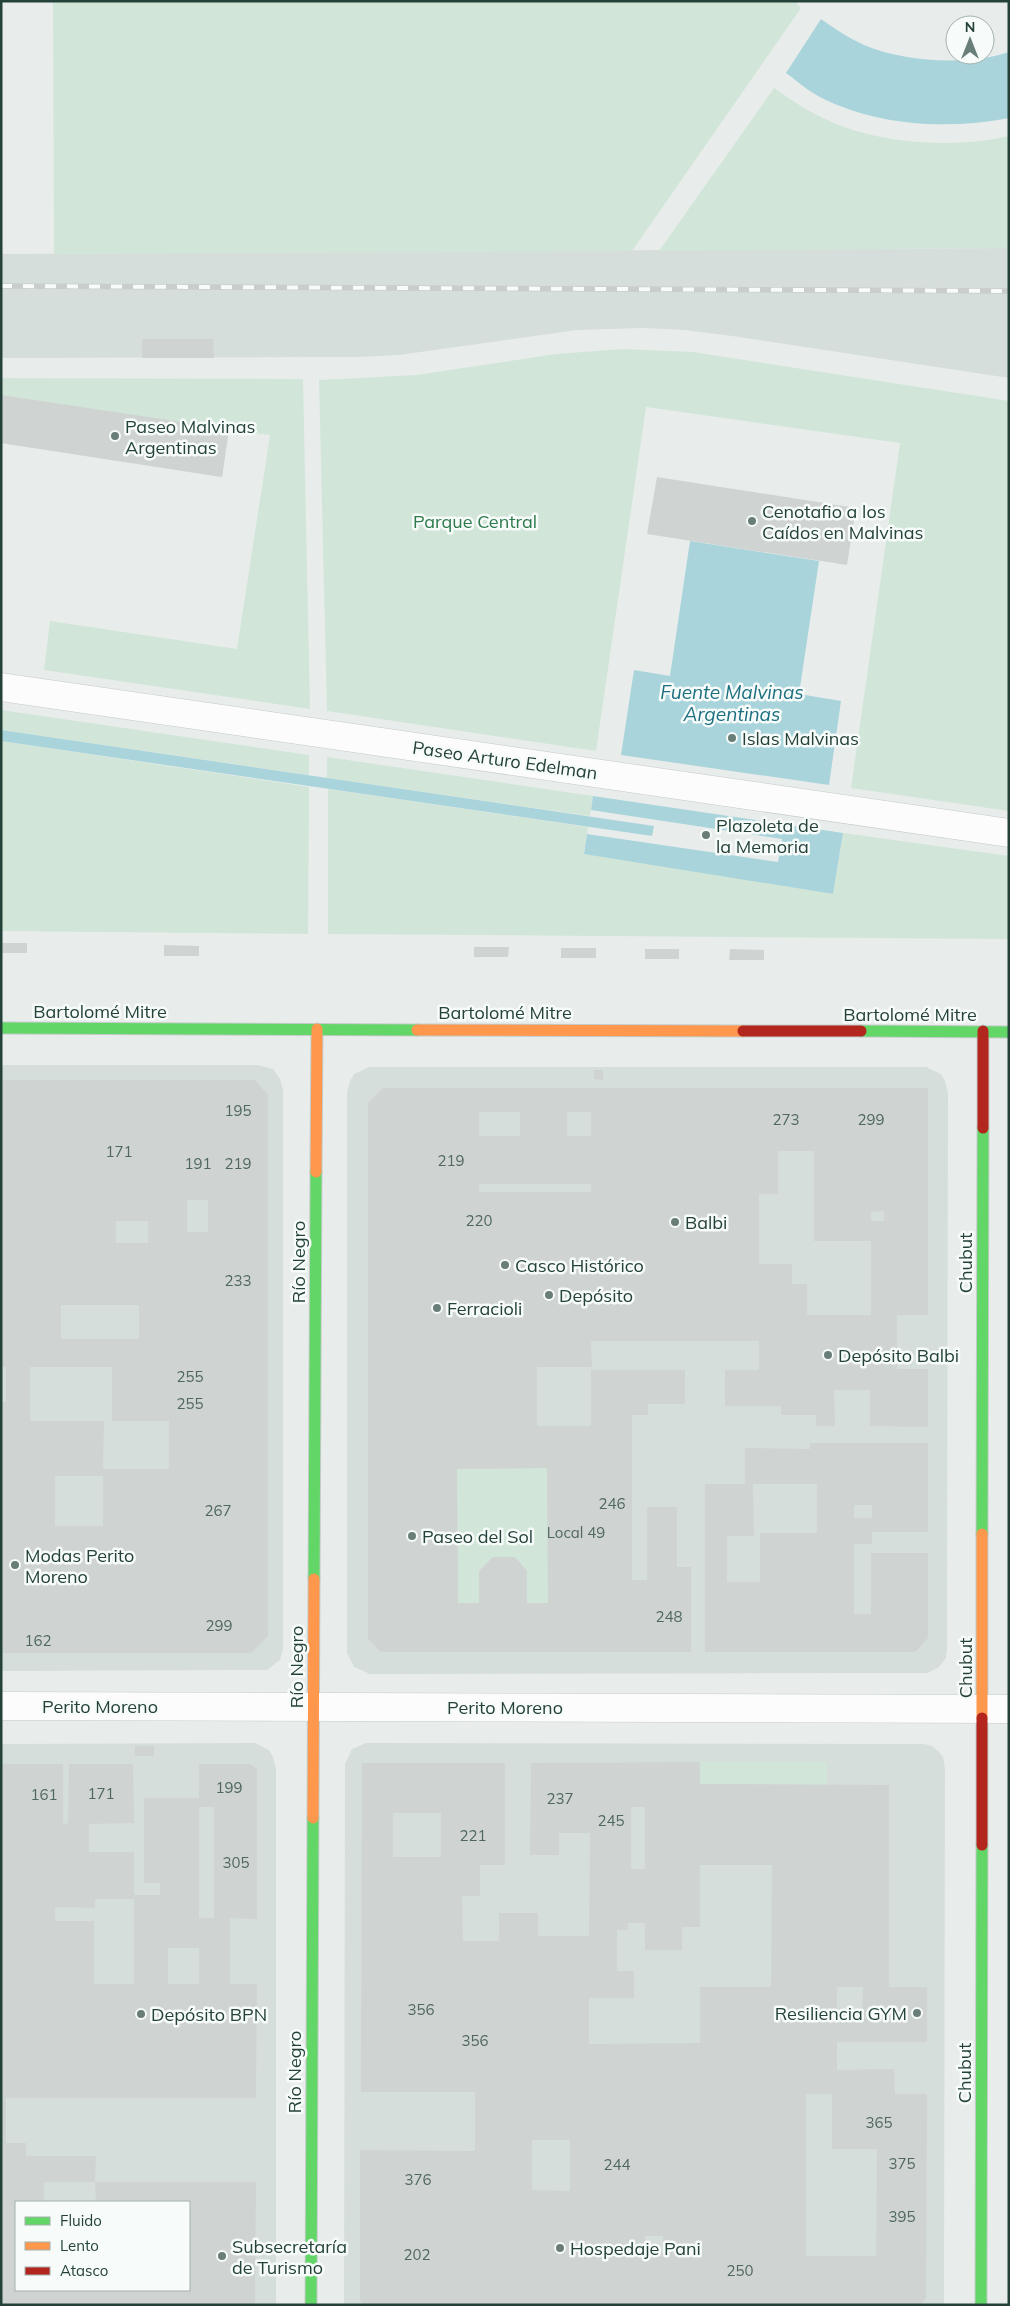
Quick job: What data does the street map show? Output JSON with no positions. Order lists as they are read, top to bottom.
{
  "streets": {
    "street": [
      "Paseo Arturo Edelman",
      "Bartolomé Mitre",
      "Río Negro",
      "Chubut",
      "Perito Moreno"
    ]
  },
  "crossings": [
    ["Bartolomé Mitre", "Río Negro"],
    ["Bartolomé Mitre", "Chubut"],
    ["Río Negro", "Perito Moreno"],
    ["Chubut", "Perito Moreno"]
  ],
  "water": ["Fuente Malvinas Argentinas"],
  "parks": ["Parque Central"],
  "places": [
    "Paseo Malvinas Argentinas",
    "Cenotafio a los Caídos en Malvinas",
    "Islas Malvinas",
    "Plazoleta de la Memoria",
    "Balbi",
    "Casco Histórico",
    "Depósito",
    "Ferracioli",
    "Depósito Balbi",
    "Paseo del Sol",
    "Modas Perito Moreno",
    "Resiliencia GYM",
    "Depósito BPN",
    "Hospedaje Pani",
    "Subsecretaría de Turismo"
  ],
  "house_numbers": [
    "195",
    "273",
    "299",
    "171",
    "219",
    "191",
    "219",
    "220",
    "233",
    "255",
    "255",
    "246",
    "267",
    "Local 49",
    "248",
    "299",
    "162",
    "199",
    "171",
    "161",
    "237",
    "245",
    "221",
    "305",
    "356",
    "356",
    "365",
    "375",
    "244",
    "376",
    "395",
    "202",
    "250"
  ],
  "legend": ["Fluido", "Lento", "Atasco"],
  "north": "top"
}
